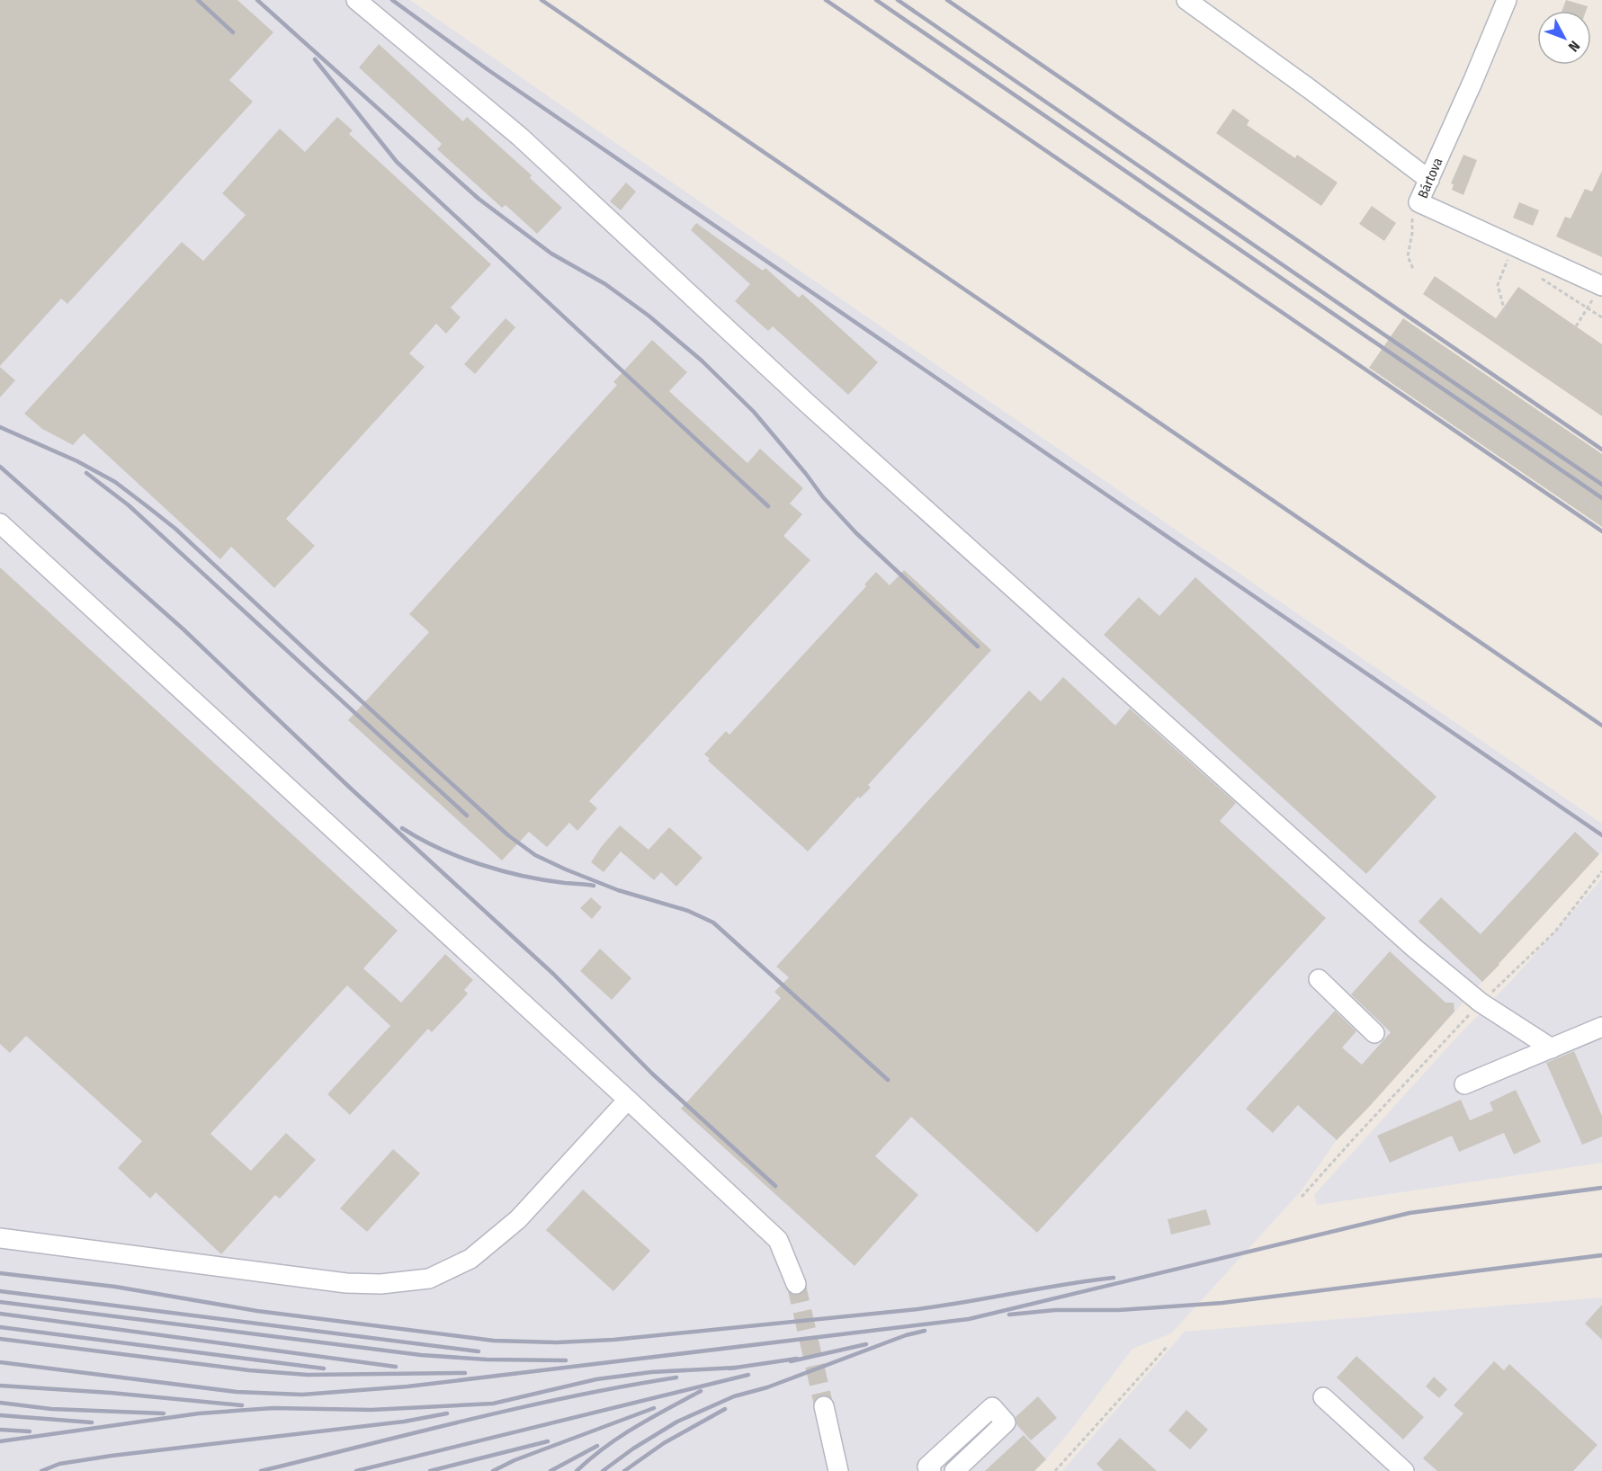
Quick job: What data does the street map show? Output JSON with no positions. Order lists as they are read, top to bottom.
{
  "streets": {
    "street": ["Bártova"]
  },
  "north": "bottom right"
}
